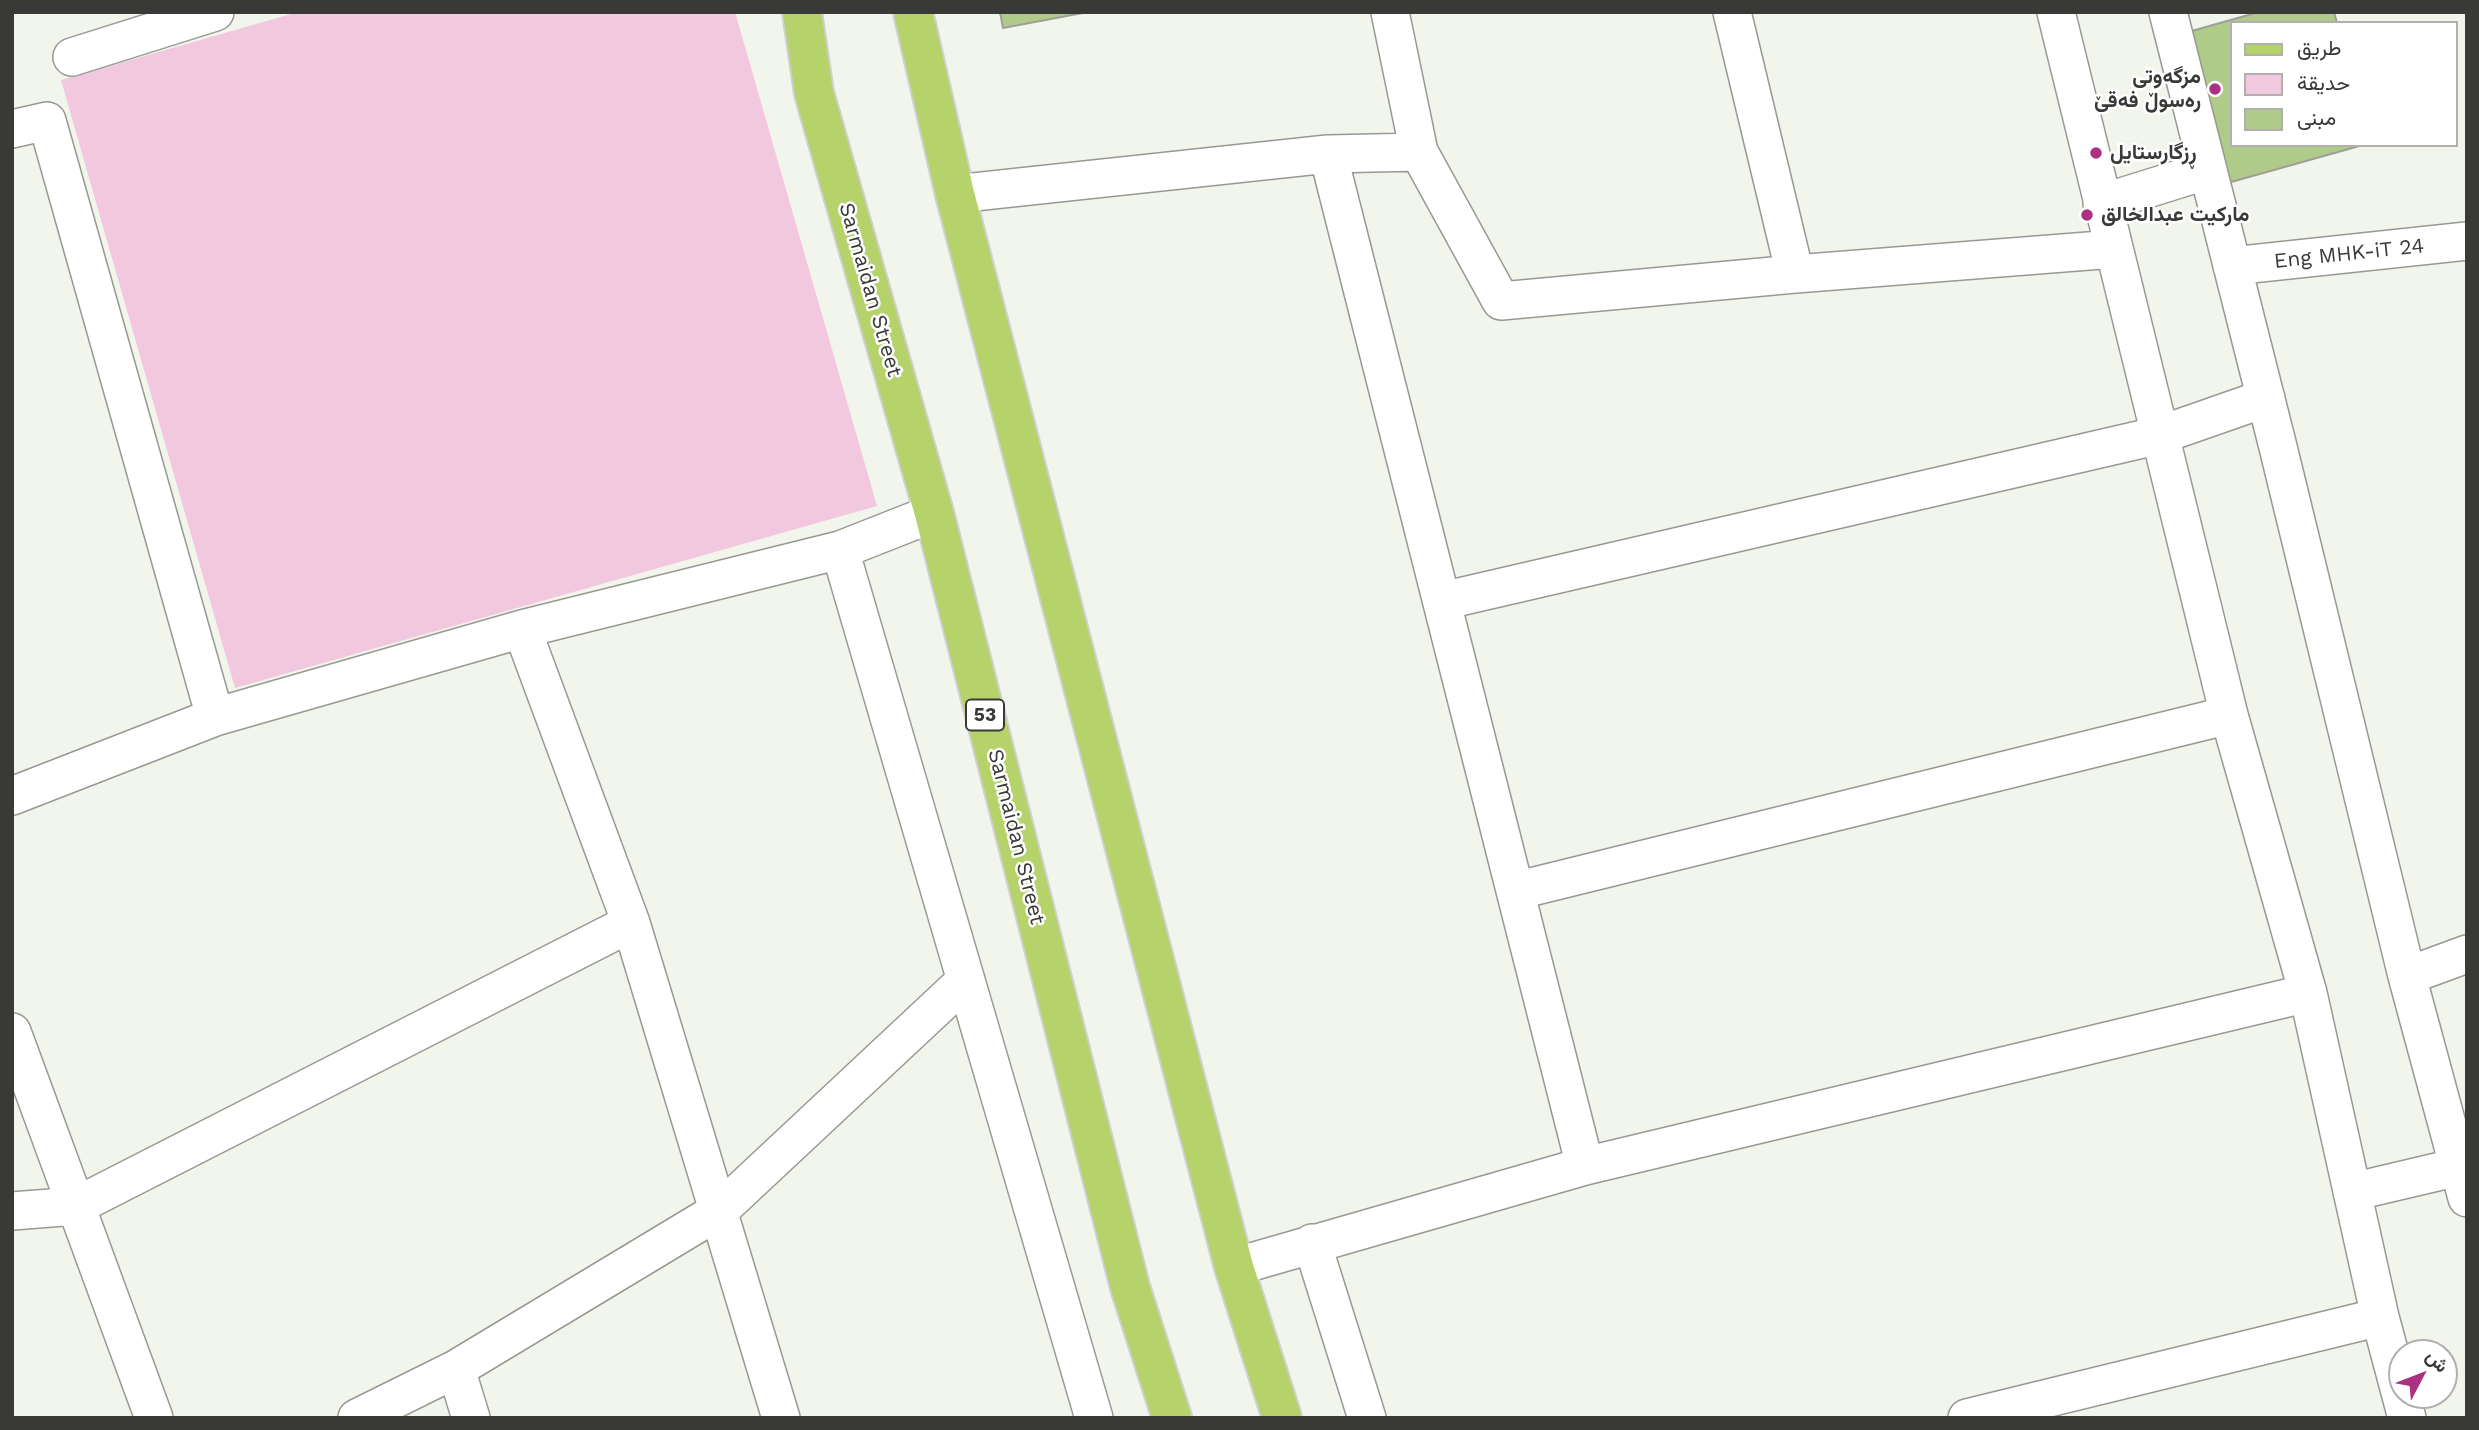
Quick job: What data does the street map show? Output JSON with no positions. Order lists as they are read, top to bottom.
{
  "streets": {
    "main road": ["Sarmaidan Street", "53"],
    "street": ["Eng MHK-iT 24"]
  },
  "places": ["مزگەوتی رەسوڵ فەقێ", "ڕزگارستایل", "ماركیت عبدالخالق"],
  "legend": ["طريق", "حديقة", "مبنى"],
  "north": "top right"
}
